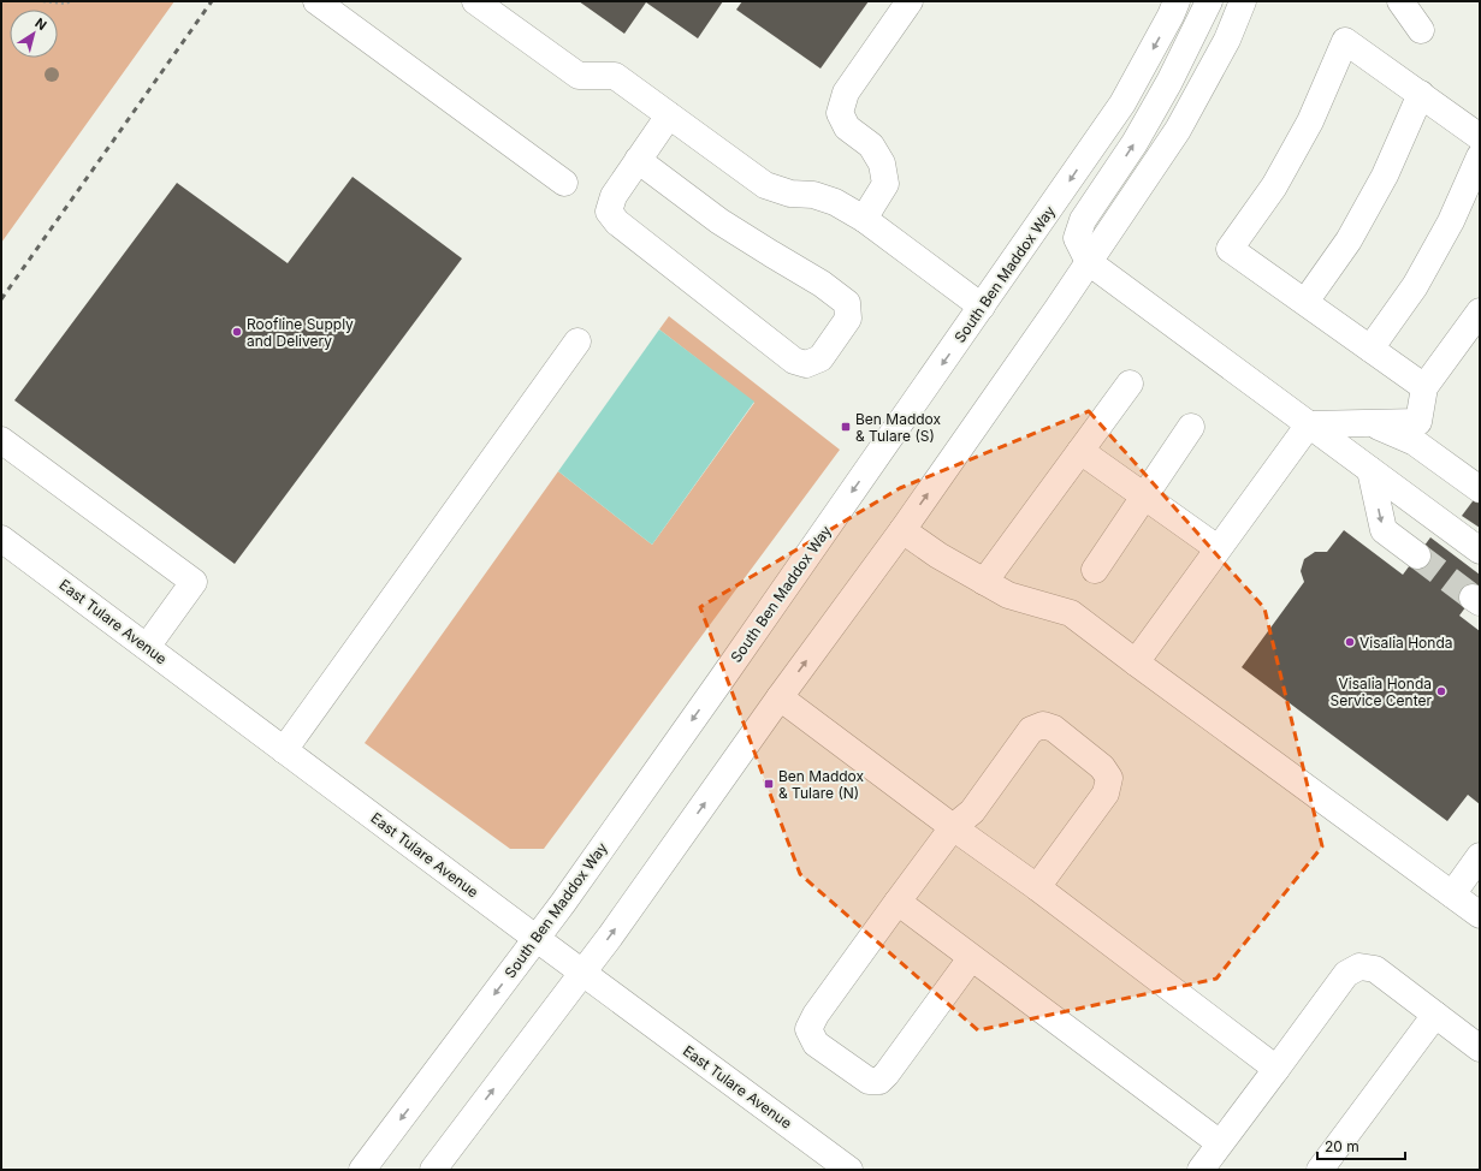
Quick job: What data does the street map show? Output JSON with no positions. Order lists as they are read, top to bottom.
{
  "streets": {
    "main road": ["South Ben Maddox Way", "East Tulare Avenue"]
  },
  "crossings": [
    ["South Ben Maddox Way", "East Tulare Avenue"]
  ],
  "places": {
    "other": ["Roofline Supply and Delivery", "Visalia Honda", "Visalia Honda Service Center"],
    "transit": ["Ben Maddox & Tulare (S)", "Ben Maddox & Tulare (N)"]
  },
  "scale_bar": "20 m",
  "north": "top right"
}
